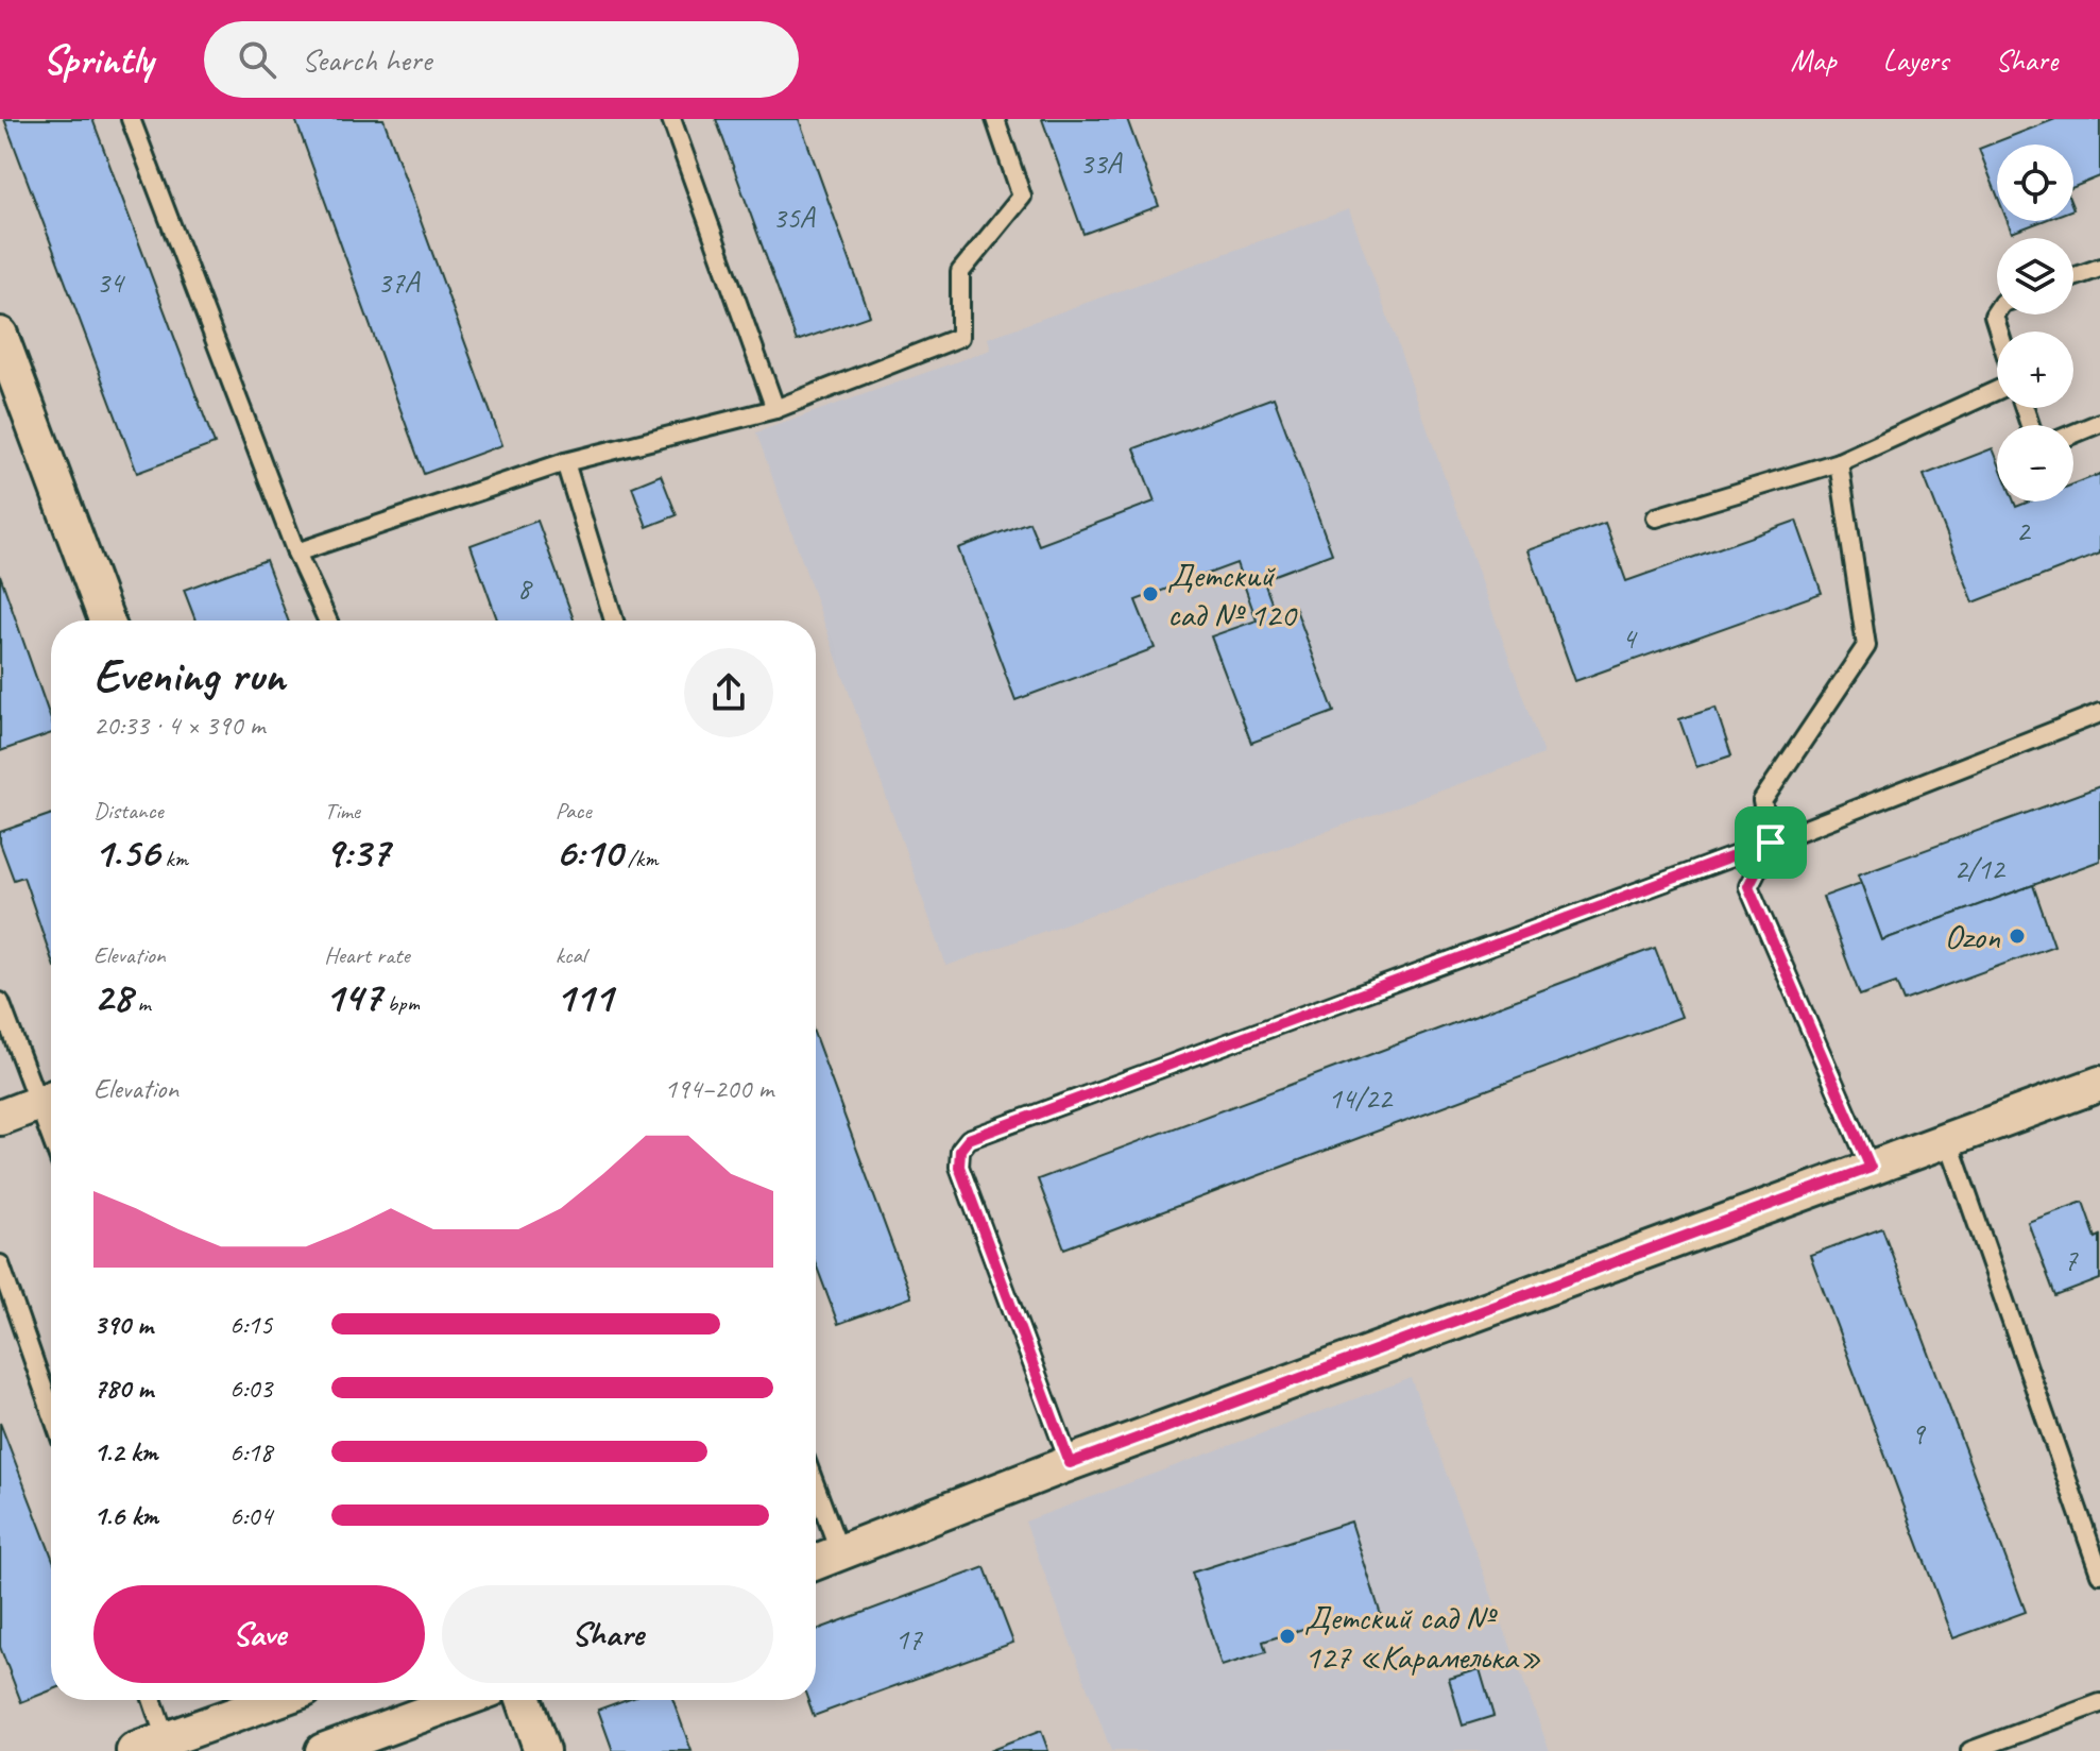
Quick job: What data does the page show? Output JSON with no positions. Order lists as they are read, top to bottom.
{
  "places": ["Детский сад № 120", "Ozon", "Детский сад № 127 «Карамелька»"],
  "house_numbers": [
    "33А",
    "35А",
    "34",
    "37А",
    "2",
    "8",
    "4",
    "2/12",
    "14/22",
    "7",
    "9",
    "17"
  ],
  "page": {
    "header": "Sprintly",
    "search": "Search here",
    "nav": ["Map", "Layers", "Share"],
    "map_buttons": ["+", "−"],
    "heading": ["Evening run", "20:33 · 4 × 390 m"],
    "stats": [
      ["Distance", "1.56 km"],
      ["Time", "9:37"],
      ["Pace", "6:10 /km"],
      ["Elevation", "28 m"],
      ["Heart rate", "147 bpm"],
      ["kcal", "111"]
    ],
    "chart": ["Elevation", "194–200 m"],
    "list": [
      {
        "name": "390 m",
        "note": "6:15"
      },
      {
        "name": "780 m",
        "note": "6:03"
      },
      {
        "name": "1.2 km",
        "note": "6:18"
      },
      {
        "name": "1.6 km",
        "note": "6:04"
      }
    ],
    "buttons": ["Save", "Share"]
  }
}
